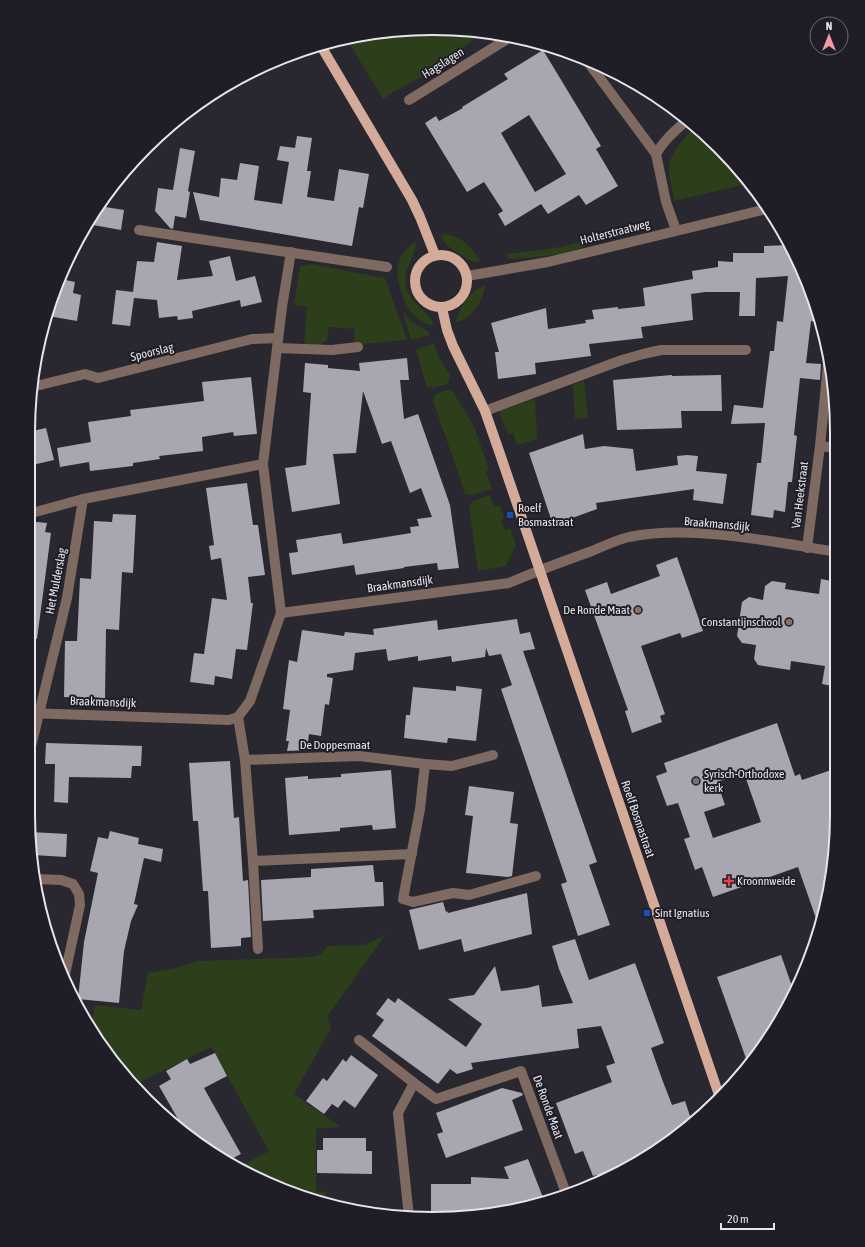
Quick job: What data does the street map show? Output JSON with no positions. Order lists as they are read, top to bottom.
{
  "streets": {
    "main road": ["Roelf Bosmastraat"],
    "street": [
      "Hagslagen",
      "Holterstraatweg",
      "Spoorslag",
      "Van Heekstraat",
      "Braakmansdijk",
      "Het Mulderslag",
      "De Doppesmaat",
      "De Ronde Maat"
    ]
  },
  "crossings": [
    ["Holterstraatweg", "Roelf Bosmastraat"],
    ["Van Heekstraat", "Braakmansdijk"],
    ["Braakmansdijk", "Het Mulderslag"],
    ["Braakmansdijk", "Roelf Bosmastraat"]
  ],
  "places": {
    "transit": ["Roelf Bosmastraat", "Sint Ignatius"],
    "other": ["De Ronde Maat", "Constantijnschool", "Syrisch-Orthodoxe kerk"],
    "health": ["Kroonnweide"]
  },
  "scale_bar": "20 m",
  "north": "top"
}
